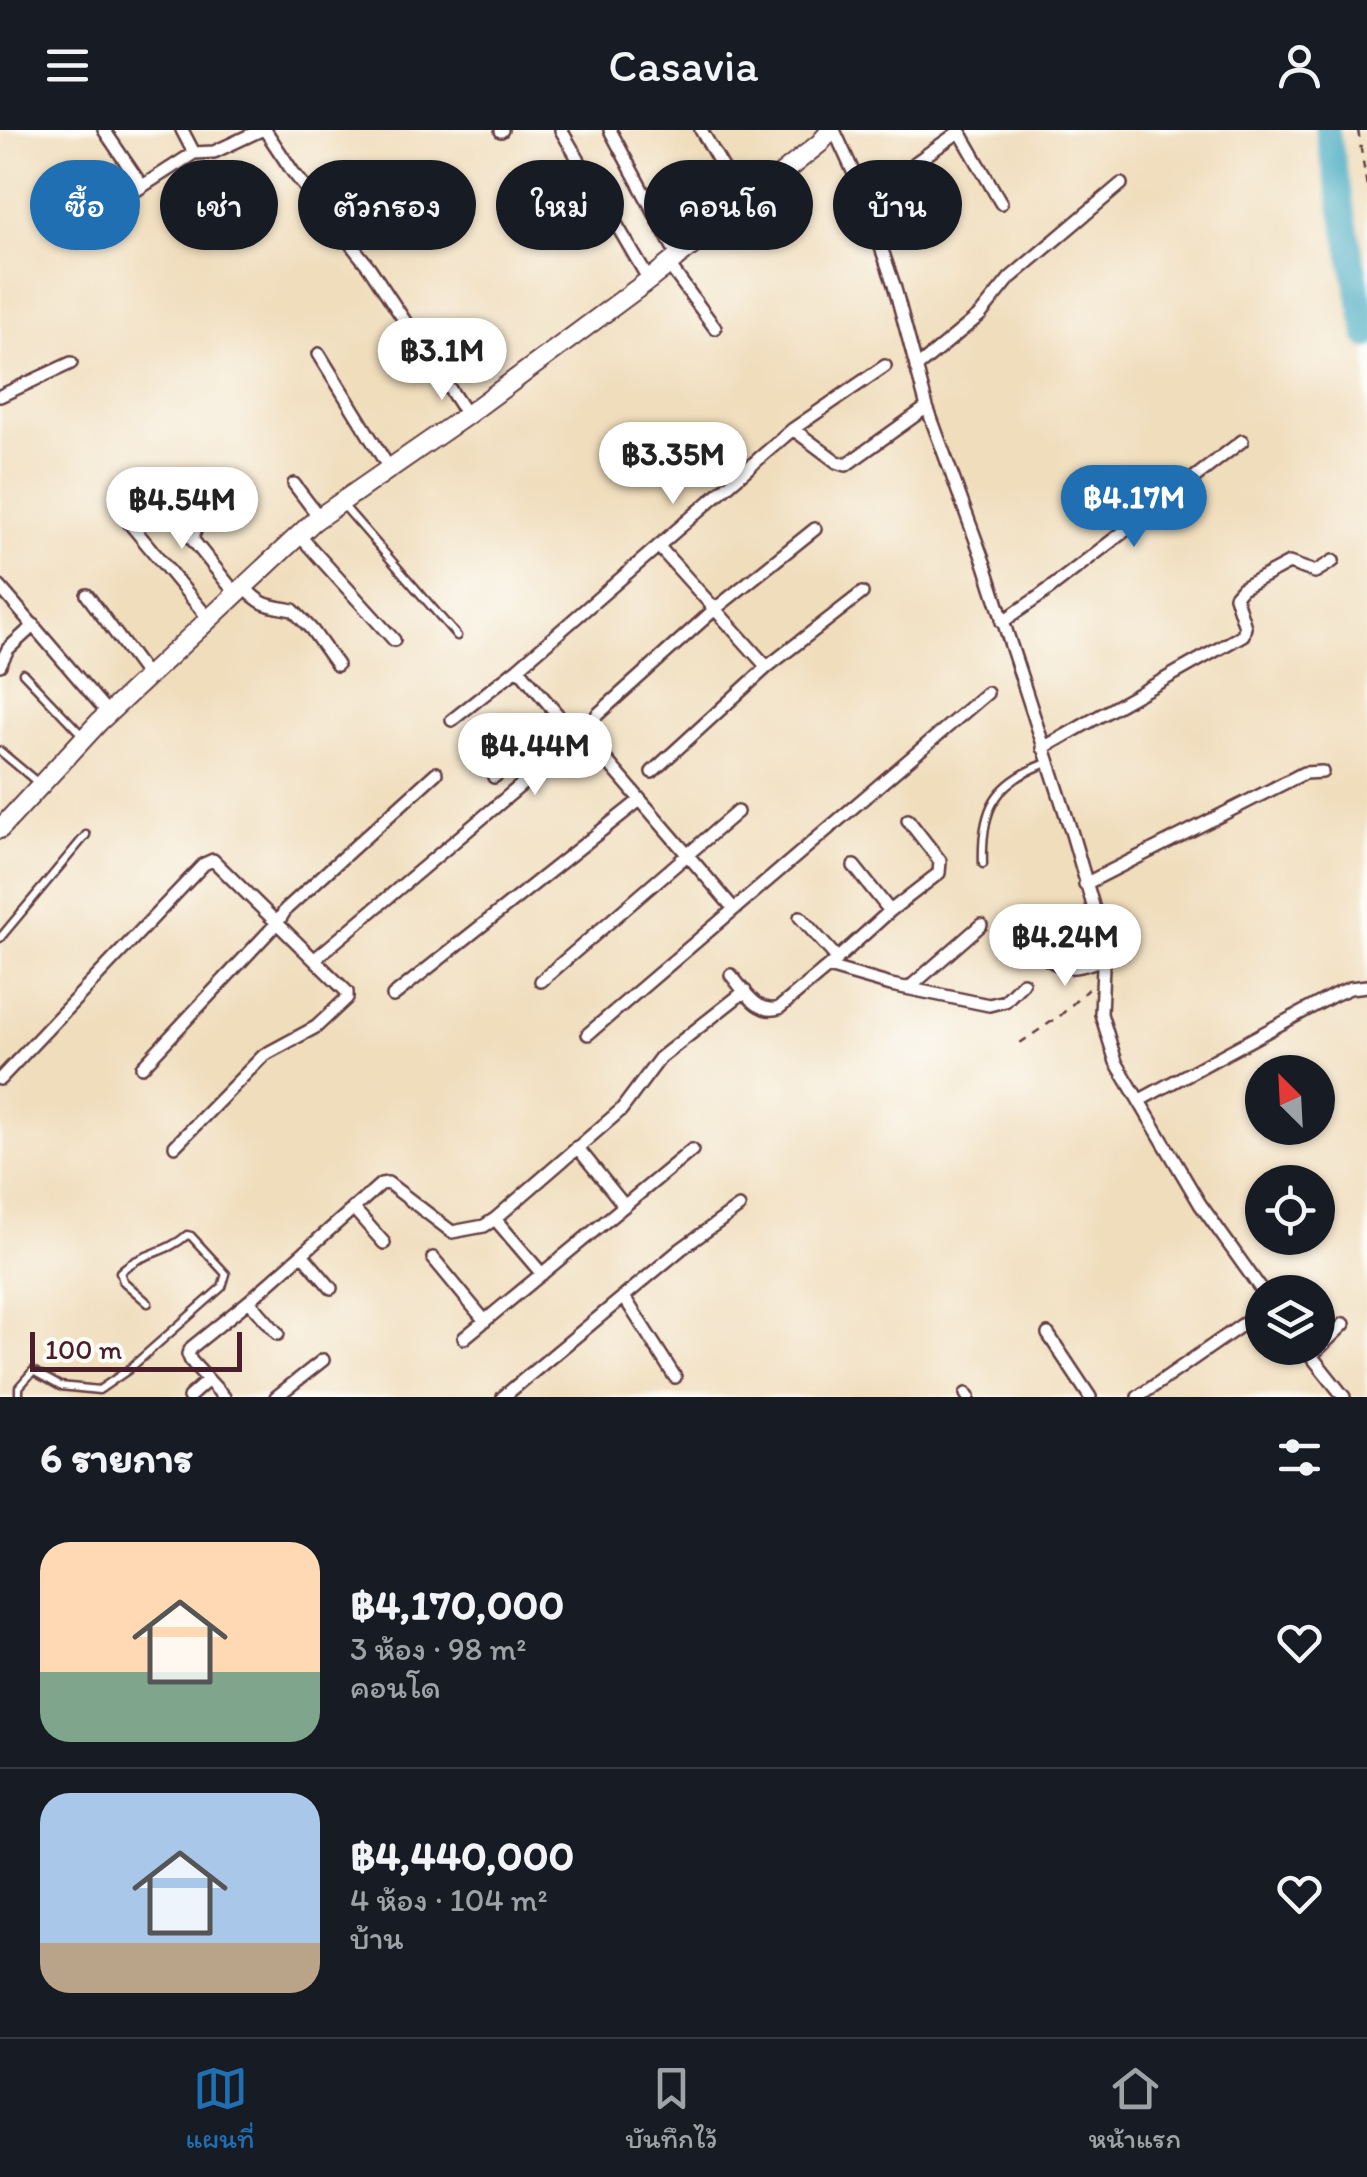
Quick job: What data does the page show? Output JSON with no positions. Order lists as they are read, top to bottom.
{
  "scale_bar": "100 m",
  "north": "top left",
  "page": {
    "header": "Casavia",
    "chip": [
      "ซื้อ",
      "เช่า",
      "ตัวกรอง",
      "ใหม่",
      "คอนโด",
      "บ้าน"
    ],
    "price": [
      "฿3.1M",
      "฿3.35M",
      "฿4.17M",
      "฿4.54M",
      "฿4.44M",
      "฿4.24M"
    ],
    "scale": "100 m",
    "heading": "6 รายการ",
    "list": [
      {
        "name": "฿4,170,000",
        "note": "3 ห้อง · 98 m² · คอนโด"
      },
      {
        "name": "฿4,440,000",
        "note": "4 ห้อง · 104 m² · บ้าน"
      }
    ],
    "tabs": ["แผนที่", "บันทึกไว้", "หน้าแรก"]
  }
}
